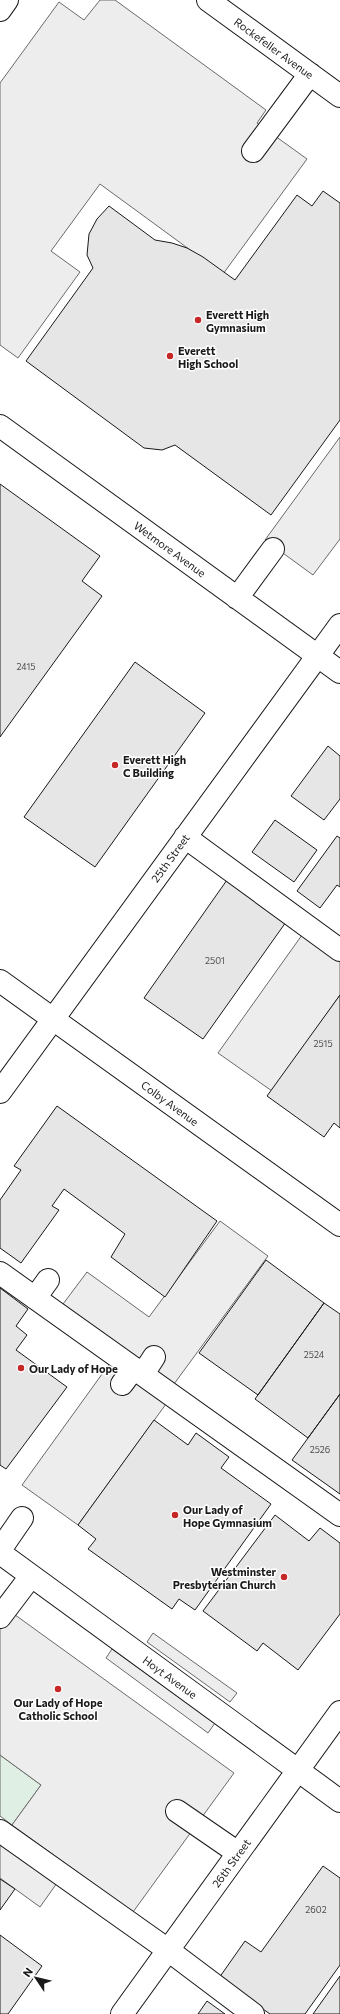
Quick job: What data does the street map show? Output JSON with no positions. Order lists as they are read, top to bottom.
{
  "streets": {
    "street": [
      "Rockefeller Avenue",
      "Wetmore Avenue",
      "25th Street",
      "Colby Avenue",
      "Hoyt Avenue",
      "26th Street"
    ]
  },
  "crossings": [
    ["Wetmore Avenue", "25th Street"],
    ["25th Street", "Colby Avenue"],
    ["Hoyt Avenue", "26th Street"]
  ],
  "places": [
    "Everett High Gymnasium",
    "Everett High School",
    "Everett High C Building",
    "Our Lady of Hope",
    "Our Lady of Hope Gymnasium",
    "Westminster Presbyterian Church",
    "Our Lady of Hope Catholic School"
  ],
  "house_numbers": [
    "2415",
    "2501",
    "2515",
    "2524",
    "2526",
    "2602"
  ],
  "north": "top left"
}
